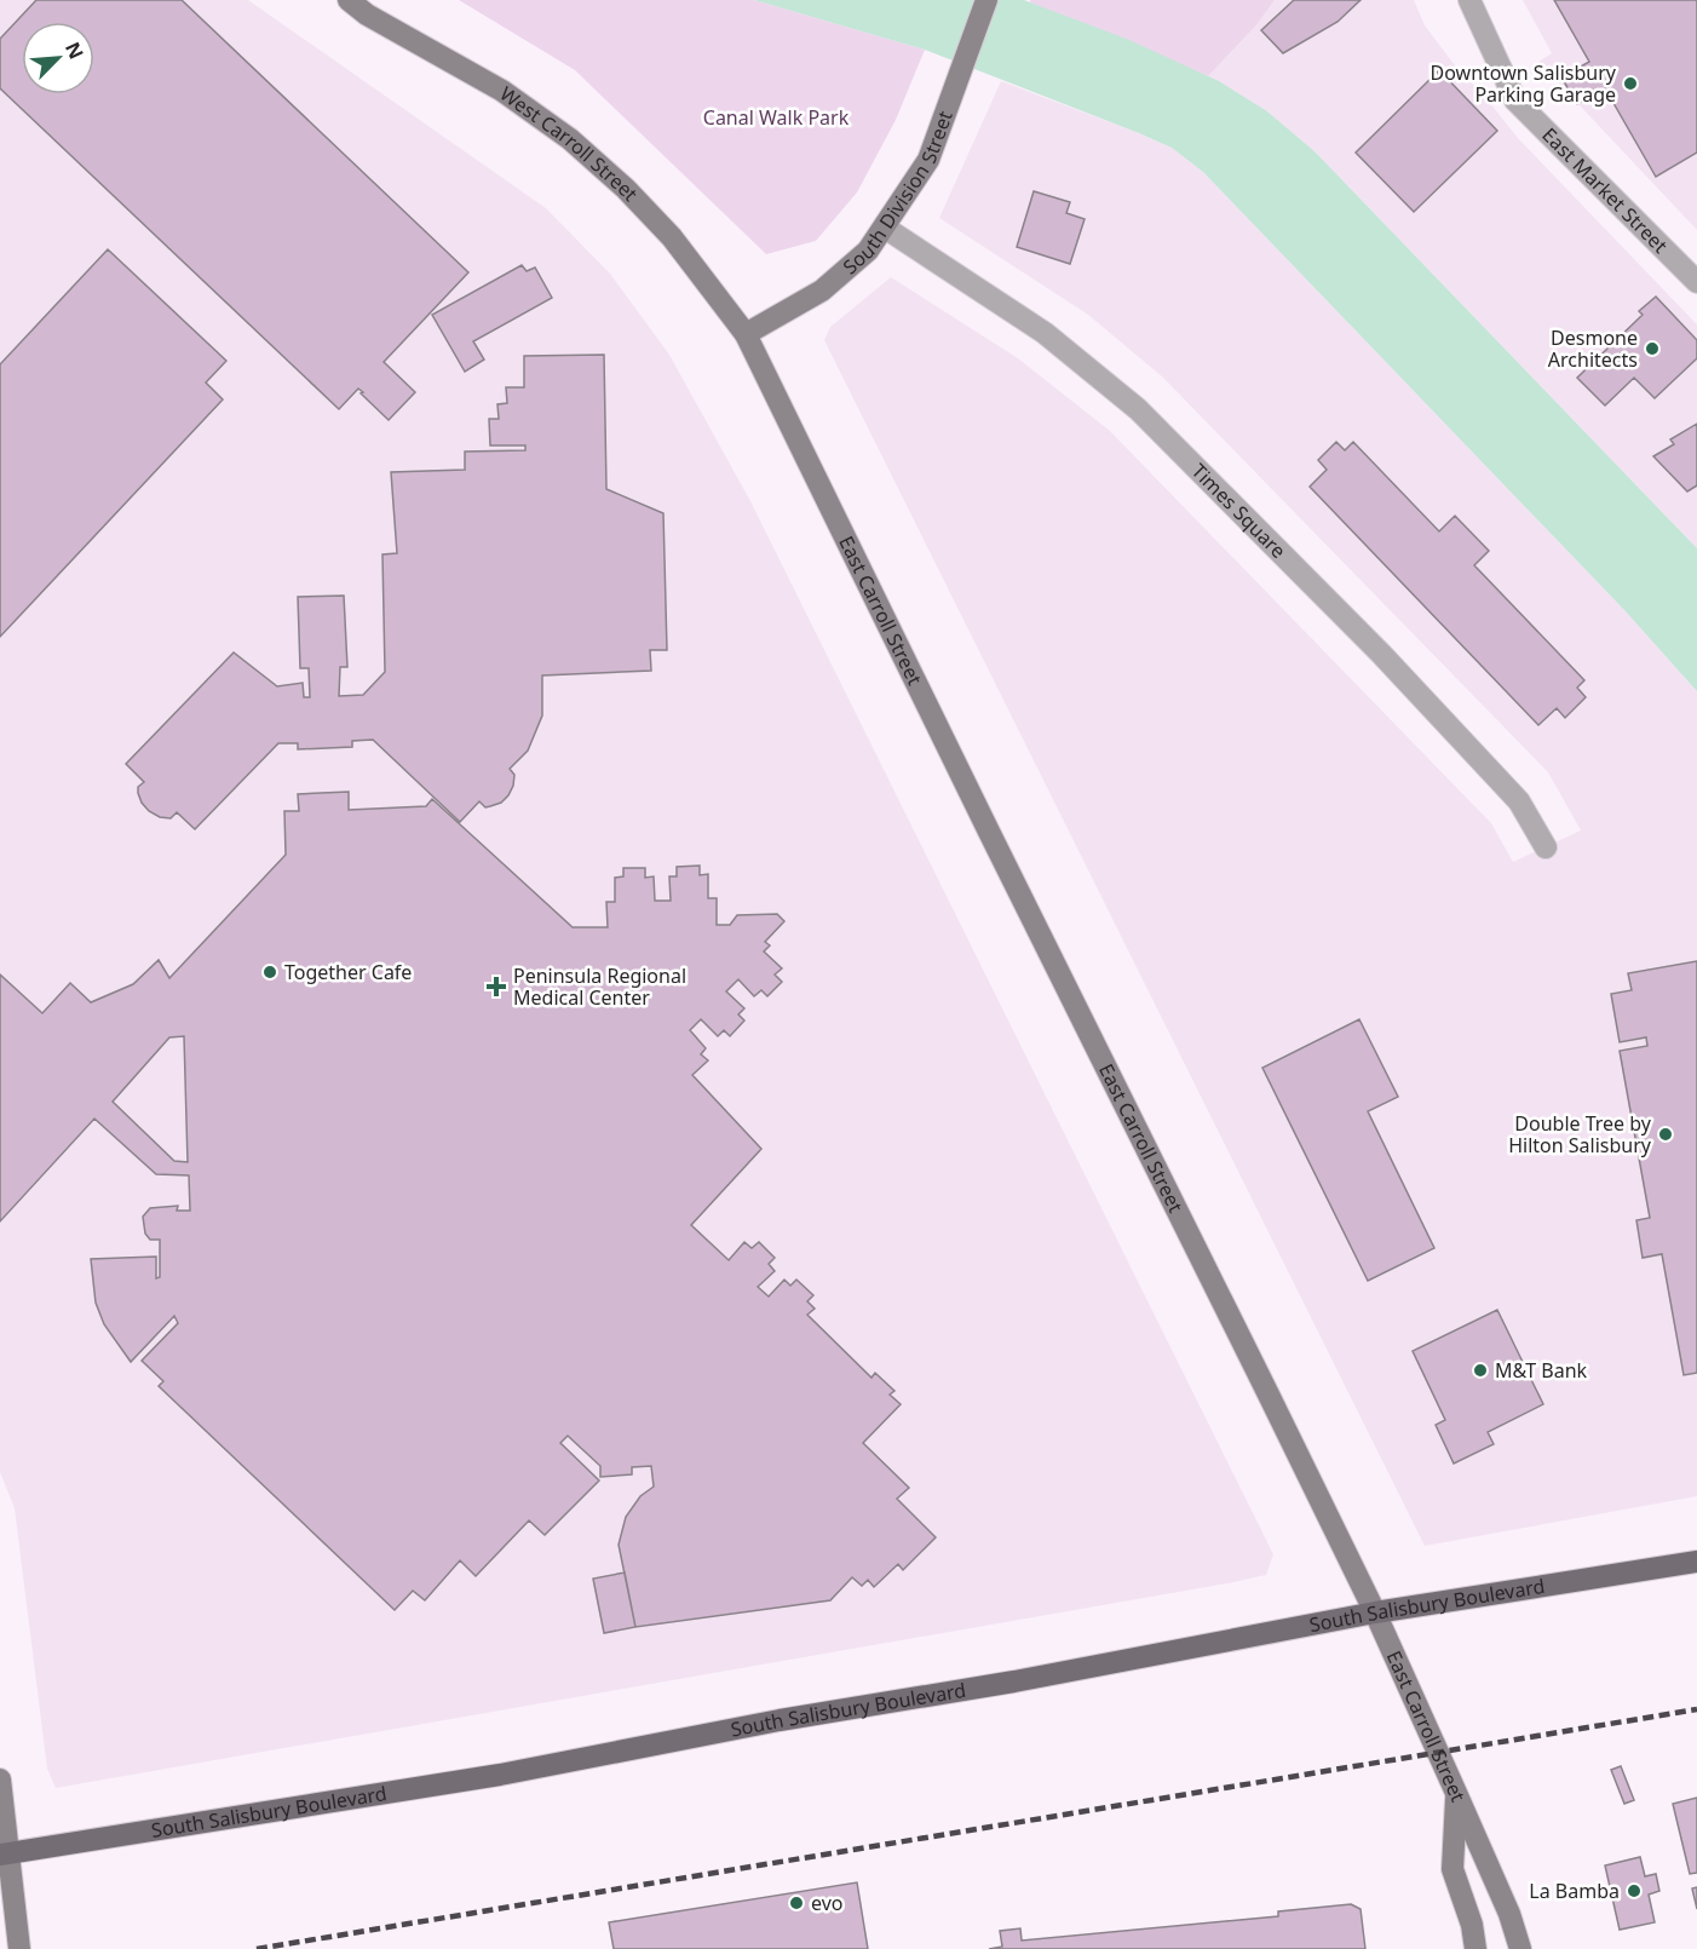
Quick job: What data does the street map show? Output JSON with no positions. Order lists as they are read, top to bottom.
{
  "streets": {
    "main road": [
      "West Carroll Street",
      "South Division Street",
      "East Carroll Street",
      "South Salisbury Boulevard"
    ],
    "street": ["East Market Street", "Times Square"]
  },
  "crossings": [
    ["West Carroll Street", "South Division Street"],
    ["West Carroll Street", "East Carroll Street"],
    ["South Division Street", "Times Square"],
    ["South Division Street", "East Carroll Street"],
    ["East Carroll Street", "South Salisbury Boulevard"]
  ],
  "parks": ["Canal Walk Park"],
  "places": {
    "other": [
      "Downtown Salisbury Parking Garage",
      "Desmone Architects",
      "Together Cafe",
      "Double Tree by Hilton Salisbury",
      "M&T Bank",
      "La Bamba",
      "evo"
    ],
    "health": ["Peninsula Regional Medical Center"]
  },
  "north": "top right"
}
